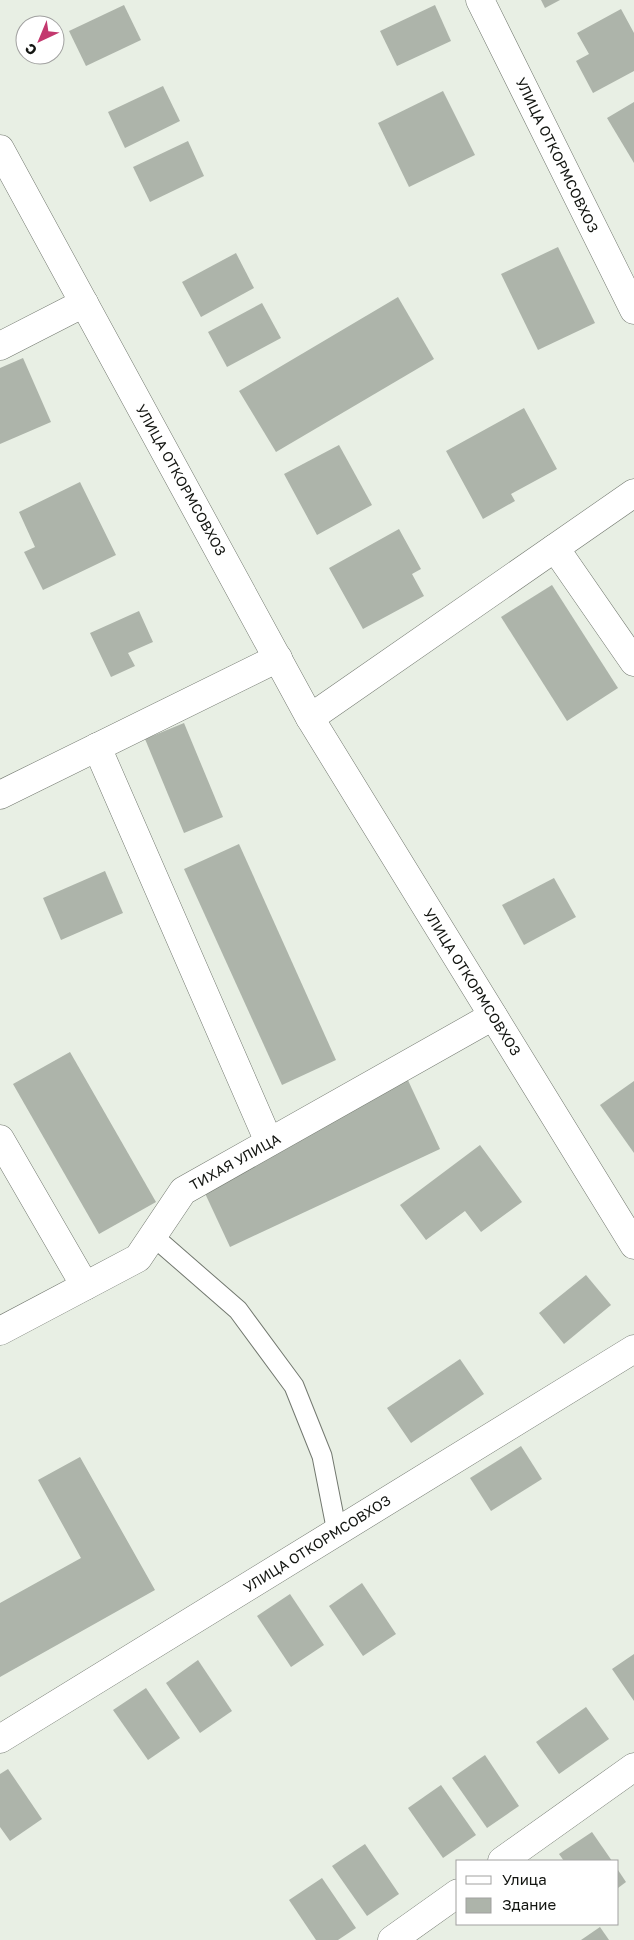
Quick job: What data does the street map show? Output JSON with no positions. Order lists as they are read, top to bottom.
{
  "streets": {
    "street": ["УЛИЦА ОТКОРМСОВХОЗ", "ТИХАЯ УЛИЦА"]
  },
  "crossings": [
    ["УЛИЦА ОТКОРМСОВХОЗ", "ТИХАЯ УЛИЦА"]
  ],
  "legend": ["Улица", "Здание"],
  "north": "bottom left"
}
